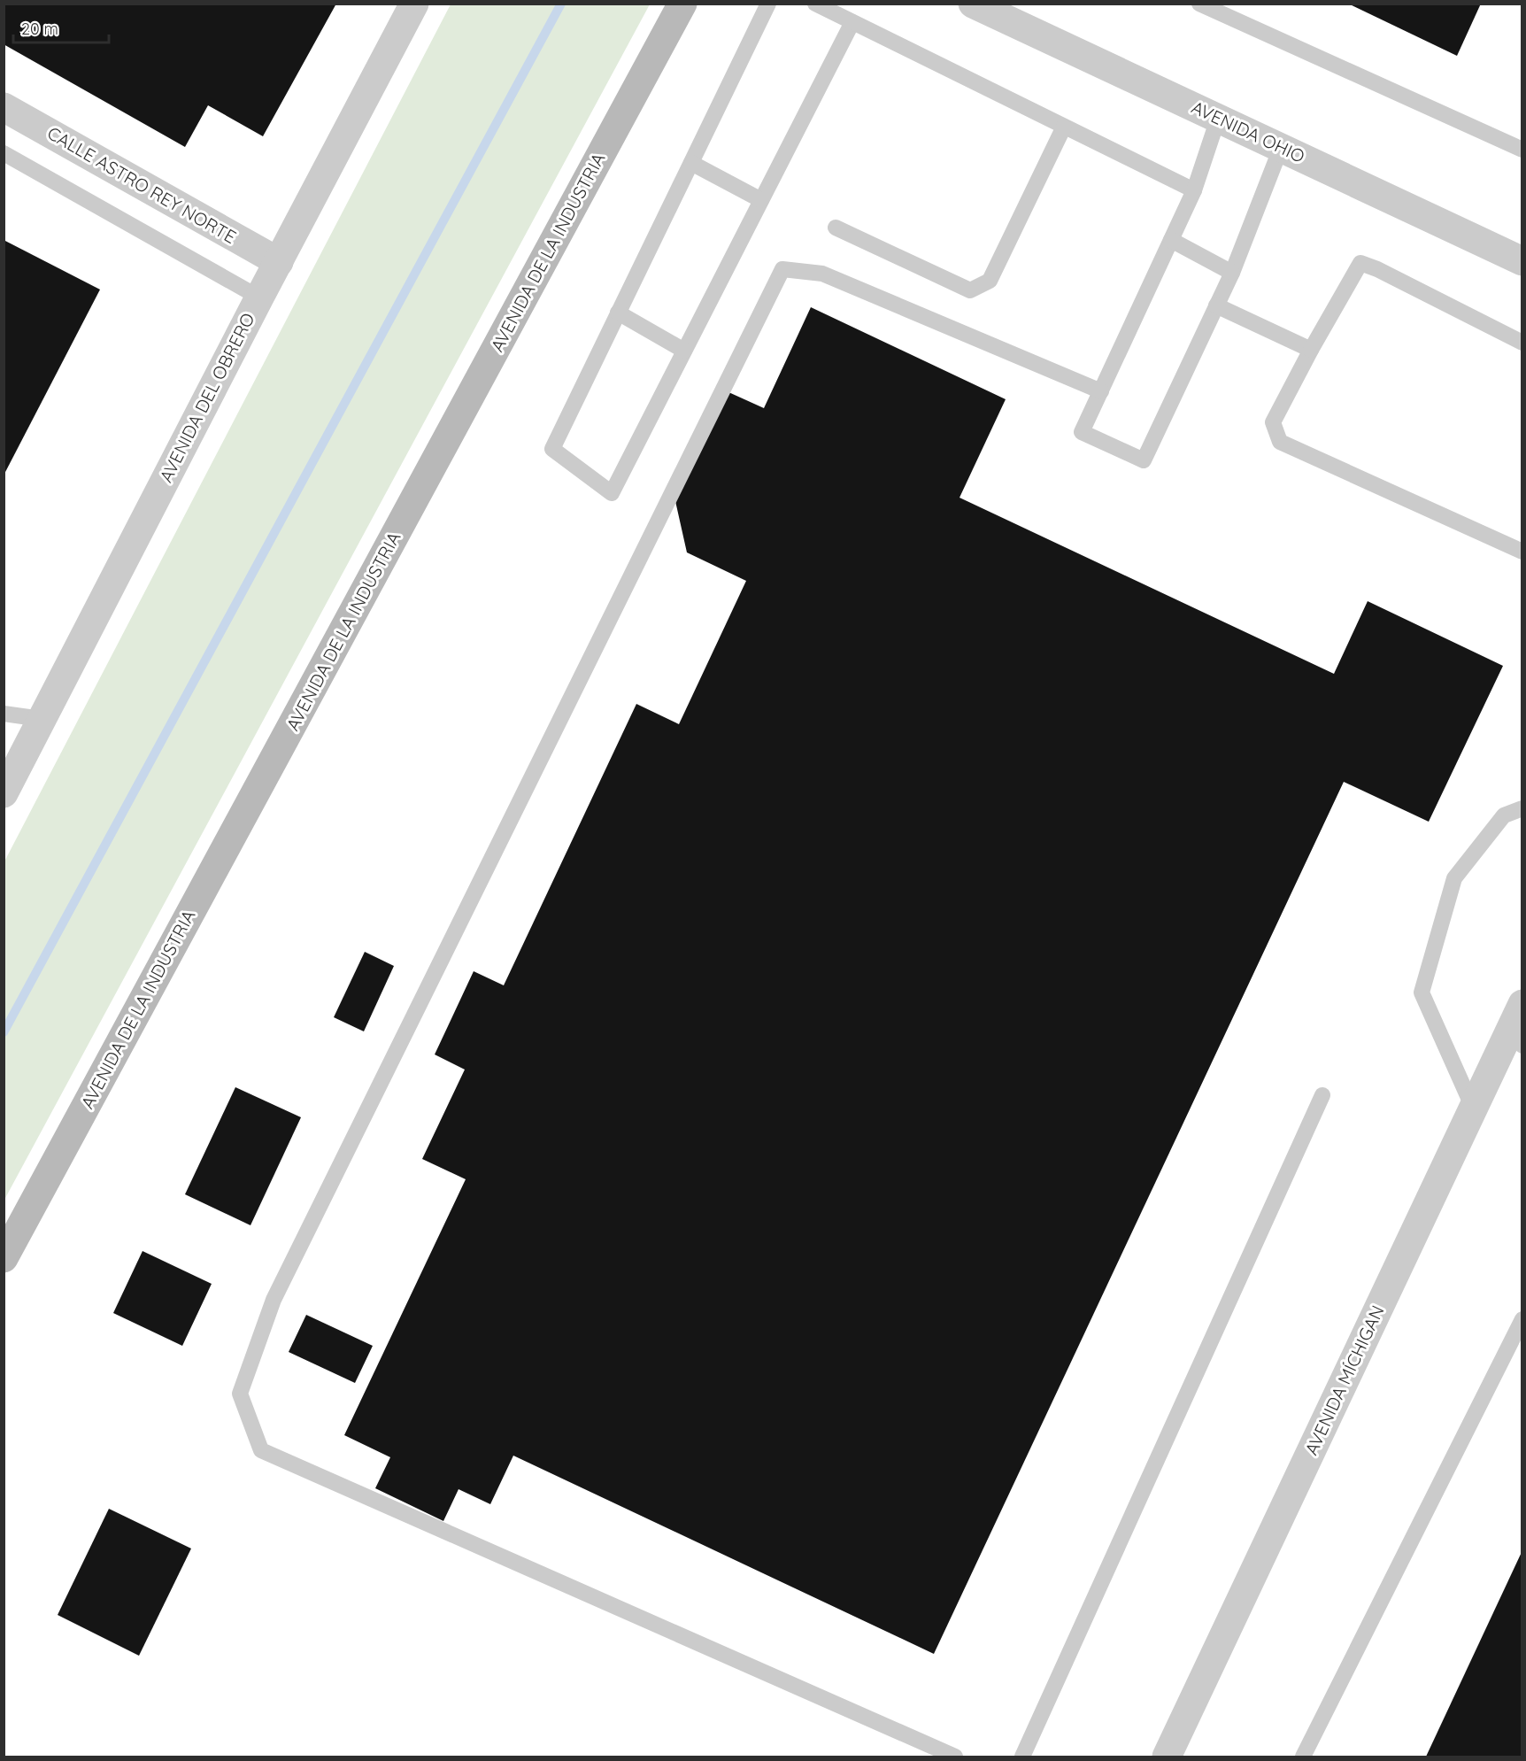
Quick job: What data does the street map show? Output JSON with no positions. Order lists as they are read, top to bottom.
{
  "streets": {
    "street": [
      "AVENIDA OHIO",
      "CALLE ASTRO REY NORTE",
      "AVENIDA DE LA INDUSTRIA",
      "AVENIDA DEL OBRERO",
      "AVENIDA MÍCHIGAN"
    ]
  },
  "crossings": [
    ["CALLE ASTRO REY NORTE", "AVENIDA DEL OBRERO"]
  ],
  "scale_bar": "20 m"
}
